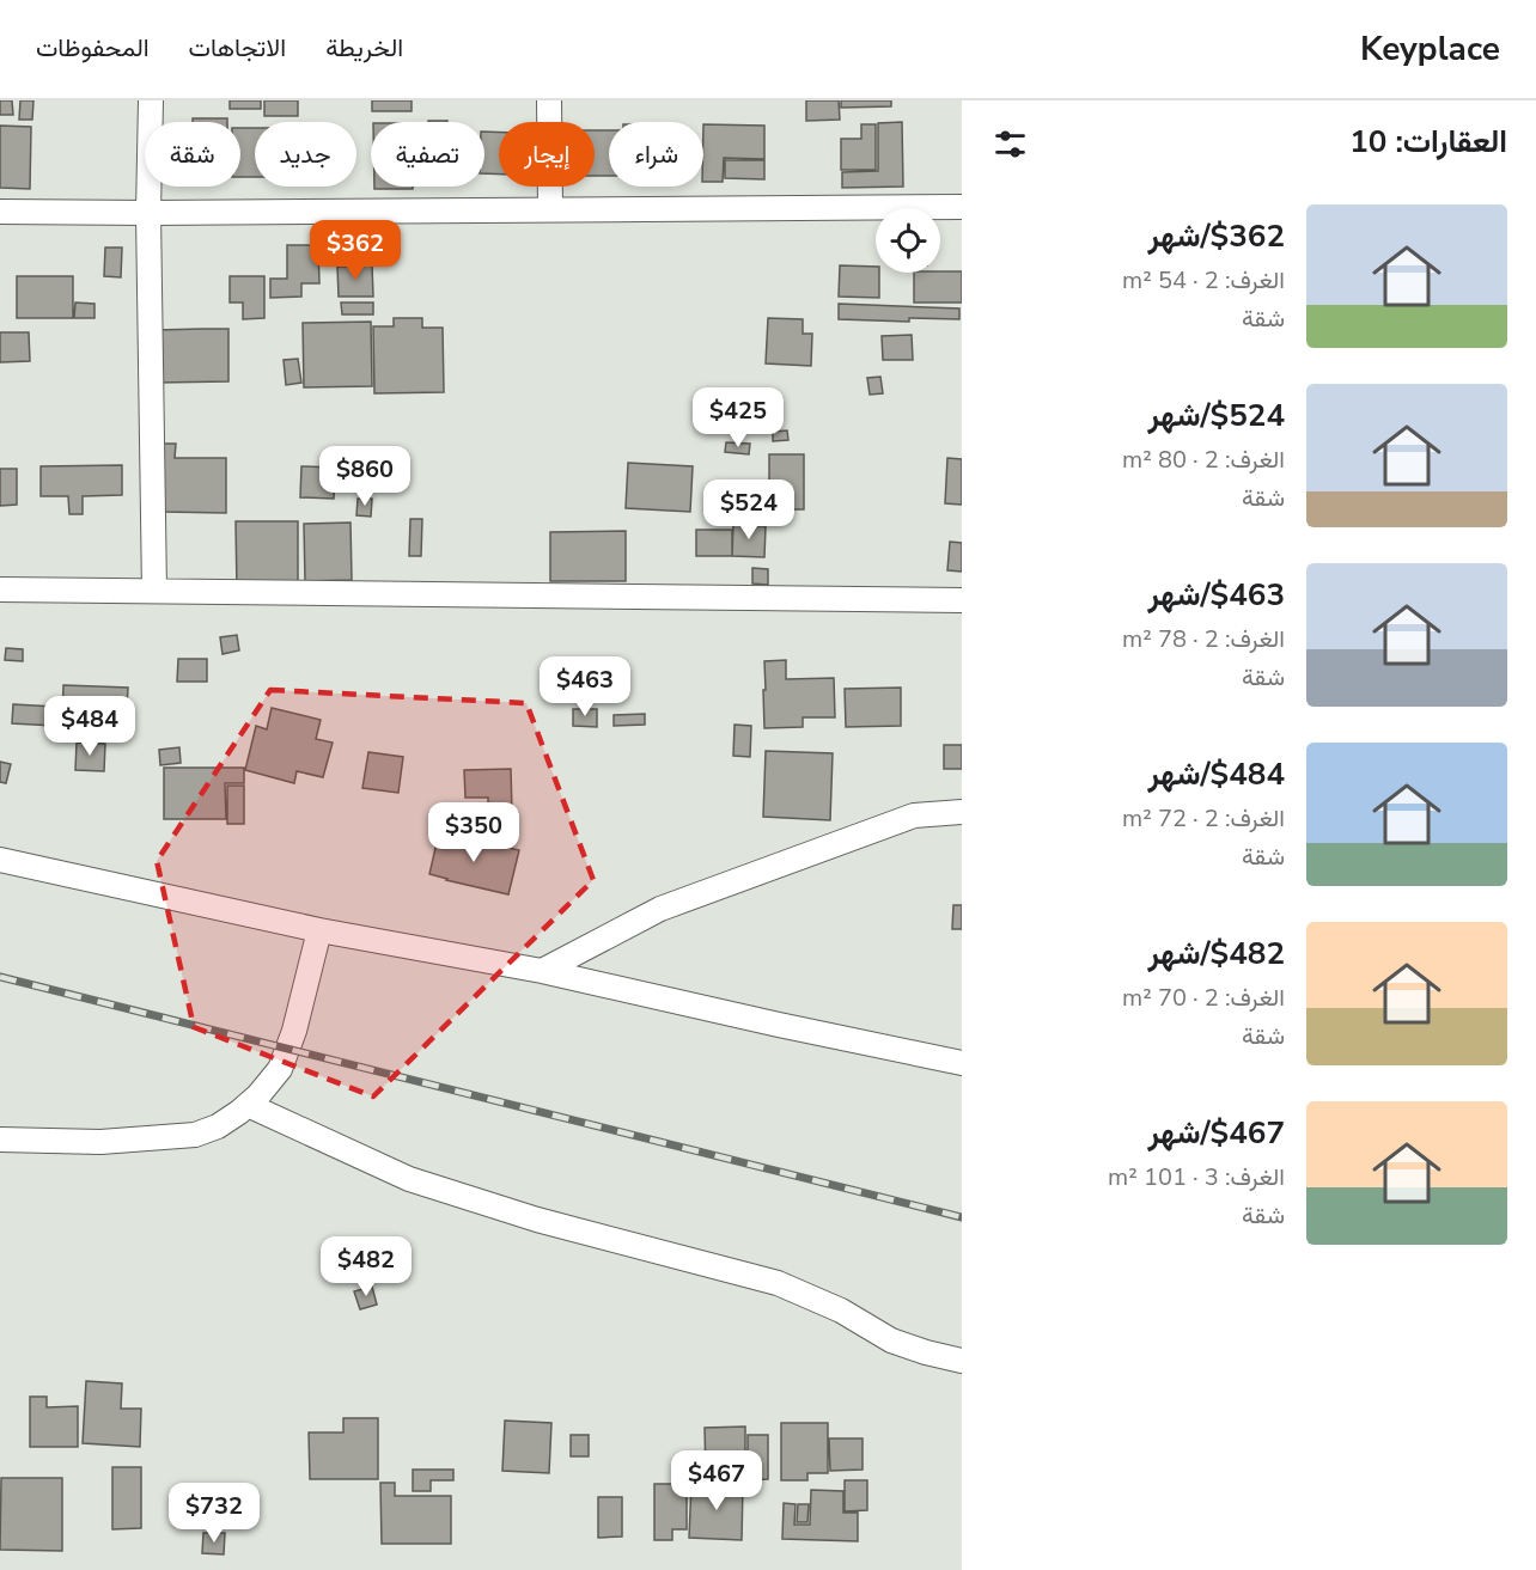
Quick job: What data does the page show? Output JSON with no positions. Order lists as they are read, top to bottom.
{
  "page": {
    "header": "Keyplace",
    "nav": ["الخريطة", "الاتجاهات", "المحفوظات"],
    "heading": "العقارات: 10",
    "chip": [
      "شراء",
      "إيجار",
      "تصفية",
      "جديد",
      "شقة"
    ],
    "list": [
      {
        "name": "$362/شهر",
        "note": "الغرف: 2 · 54 m² · شقة"
      },
      {
        "name": "$524/شهر",
        "note": "الغرف: 2 · 80 m² · شقة"
      },
      {
        "name": "$463/شهر",
        "note": "الغرف: 2 · 78 m² · شقة"
      },
      {
        "name": "$484/شهر",
        "note": "الغرف: 2 · 72 m² · شقة"
      },
      {
        "name": "$482/شهر",
        "note": "الغرف: 2 · 70 m² · شقة"
      },
      {
        "name": "$467/شهر",
        "note": "الغرف: 3 · 101 m² · شقة"
      }
    ],
    "price": [
      "$362",
      "$425",
      "$860",
      "$524",
      "$463",
      "$484",
      "$350",
      "$482",
      "$467",
      "$732"
    ]
  }
}
